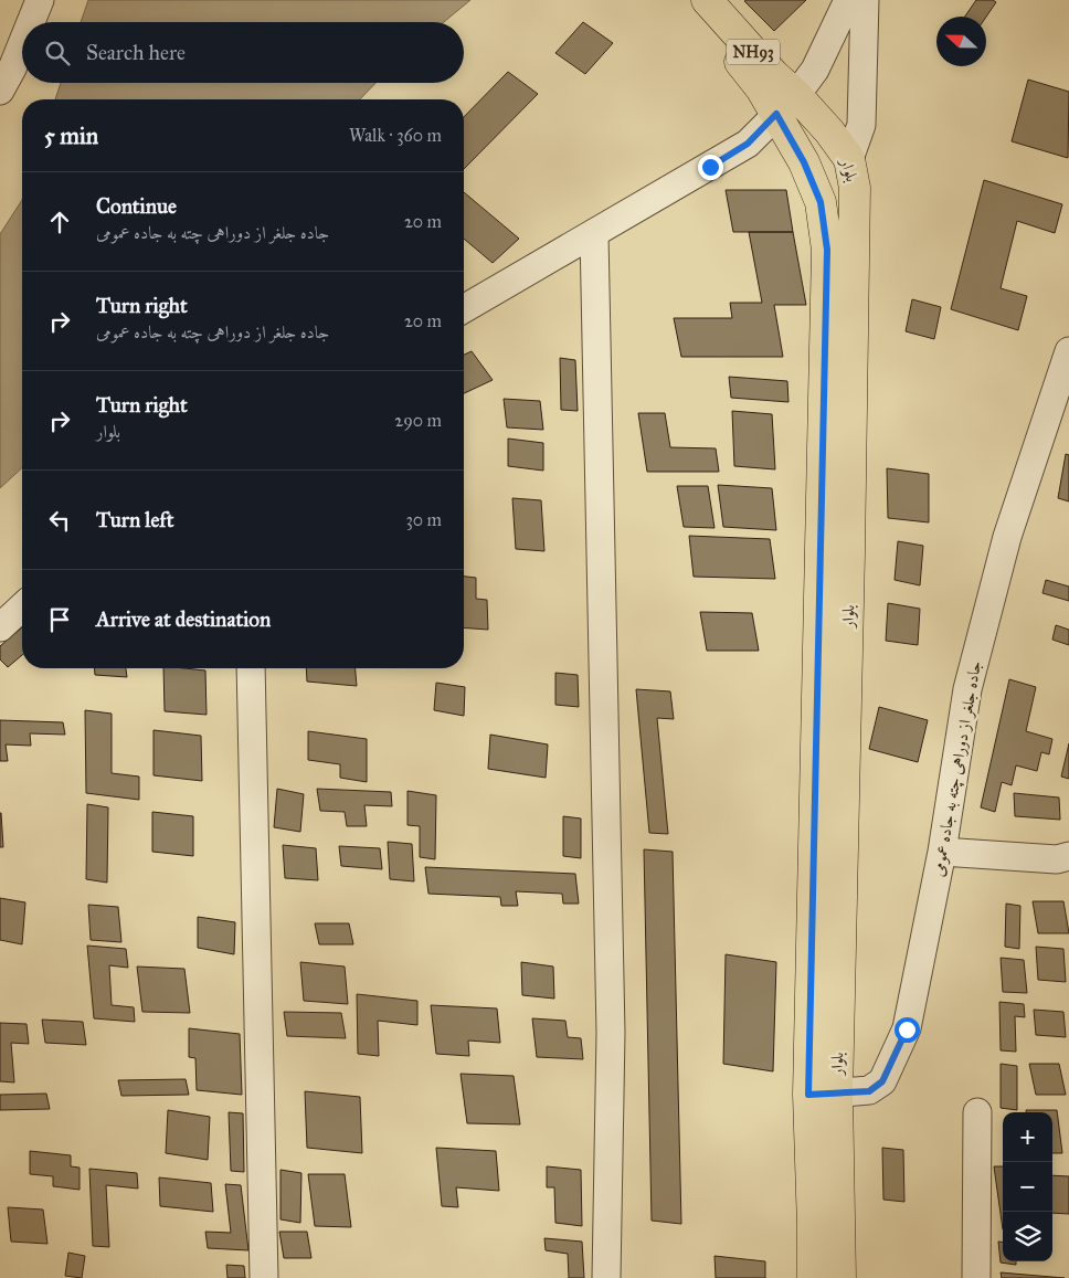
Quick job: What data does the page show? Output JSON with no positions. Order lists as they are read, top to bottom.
{
  "streets": {
    "main road": ["NH93", "بلوار"],
    "street": ["جاده جلغر از دوراهی چته به جاده عمومی"]
  },
  "crossings": [
    ["بلوار", "جاده جلغر از دوراهی چته به جاده عمومی"]
  ],
  "north": "left",
  "page": {
    "search": "Search here",
    "heading": ["5 min", "Walk · 360 m"],
    "list": [
      ["Continue", "جاده جلغر از دوراهی چته به جاده عمومی", "20 m"],
      ["Turn right", "جاده جلغر از دوراهی چته به جاده عمومی", "20 m"],
      ["Turn right", "بلوار", "290 m"],
      ["Turn left", "30 m"],
      "Arrive at destination"
    ],
    "map_buttons": ["+", "−"]
  }
}
